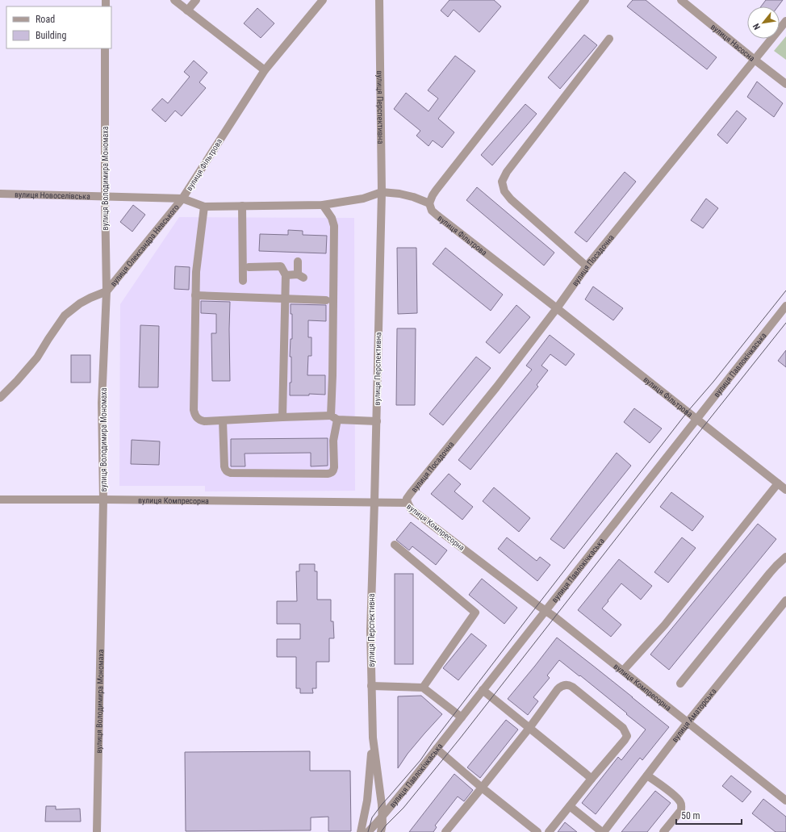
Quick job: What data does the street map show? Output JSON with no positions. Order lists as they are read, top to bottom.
{
  "streets": {
    "street": [
      "вулиця Насосна",
      "вулиця Перспективна",
      "вулиця Фільтрова",
      "вулиця Володимира Мономаха",
      "вулиця Новоселівська",
      "вулиця Олександра Невського",
      "вулиця Посадочна",
      "вулиця Павлокічкаська",
      "вулиця Компресорна",
      "вулиця Аматорська"
    ]
  },
  "crossings": [
    ["вулиця Насосна", "вулиця Посадочна"],
    ["вулиця Перспективна", "вулиця Фільтрова"],
    ["вулиця Перспективна", "вулиця Павлокічкаська"],
    ["вулиця Перспективна", "вулиця Компресорна"],
    ["вулиця Фільтрова", "вулиця Новоселівська"],
    ["вулиця Фільтрова", "вулиця Олександра Невського"],
    ["вулиця Фільтрова", "вулиця Посадочна"],
    ["вулиця Фільтрова", "вулиця Павлокічкаська"],
    ["вулиця Володимира Мономаха", "вулиця Новоселівська"],
    ["вулиця Володимира Мономаха", "вулиця Олександра Невського"],
    ["вулиця Володимира Мономаха", "вулиця Компресорна"],
    ["вулиця Новоселівська", "вулиця Олександра Невського"],
    ["вулиця Посадочна", "вулиця Компресорна"],
    ["вулиця Павлокічкаська", "вулиця Компресорна"],
    ["вулиця Компресорна", "вулиця Аматорська"]
  ],
  "legend": ["Road", "Building"],
  "scale_bar": "50 m",
  "north": "bottom left"
}
